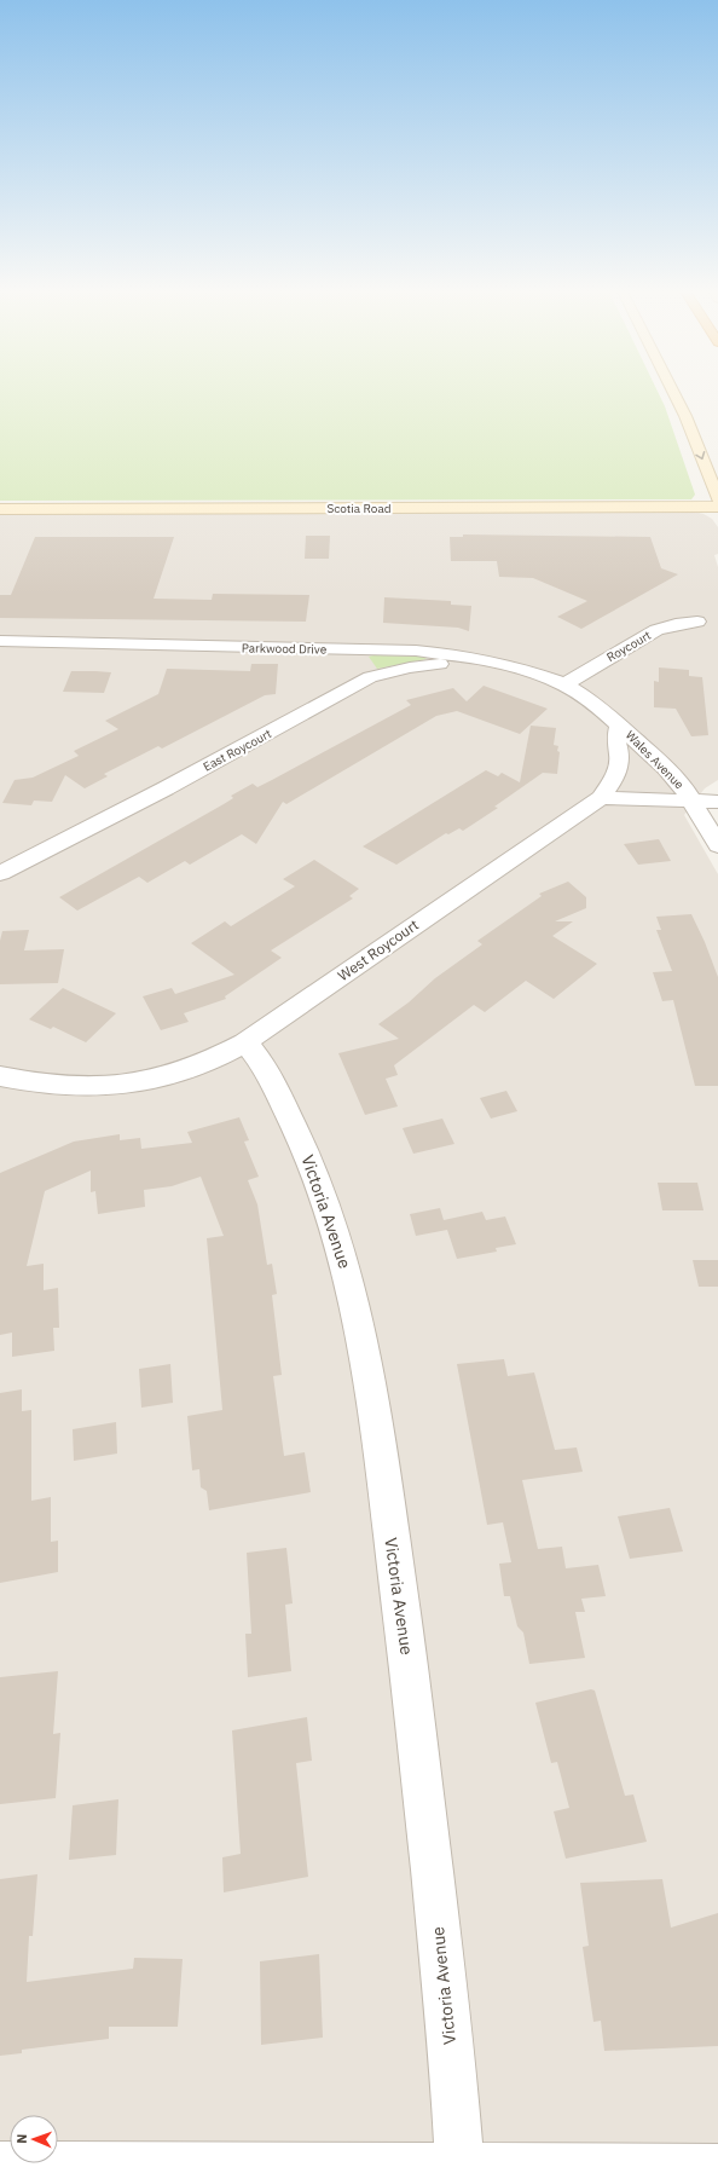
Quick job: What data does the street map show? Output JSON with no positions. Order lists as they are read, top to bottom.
{
  "streets": {
    "main road": ["Scotia Road"],
    "street": [
      "Roycourt",
      "Parkwood Drive",
      "East Roycourt",
      "Wales Avenue",
      "West Roycourt",
      "Victoria Avenue"
    ]
  },
  "crossings": [
    ["Roycourt", "Parkwood Drive"],
    ["Parkwood Drive", "East Roycourt"],
    ["Wales Avenue", "West Roycourt"],
    ["West Roycourt", "Victoria Avenue"]
  ],
  "north": "left"
}
